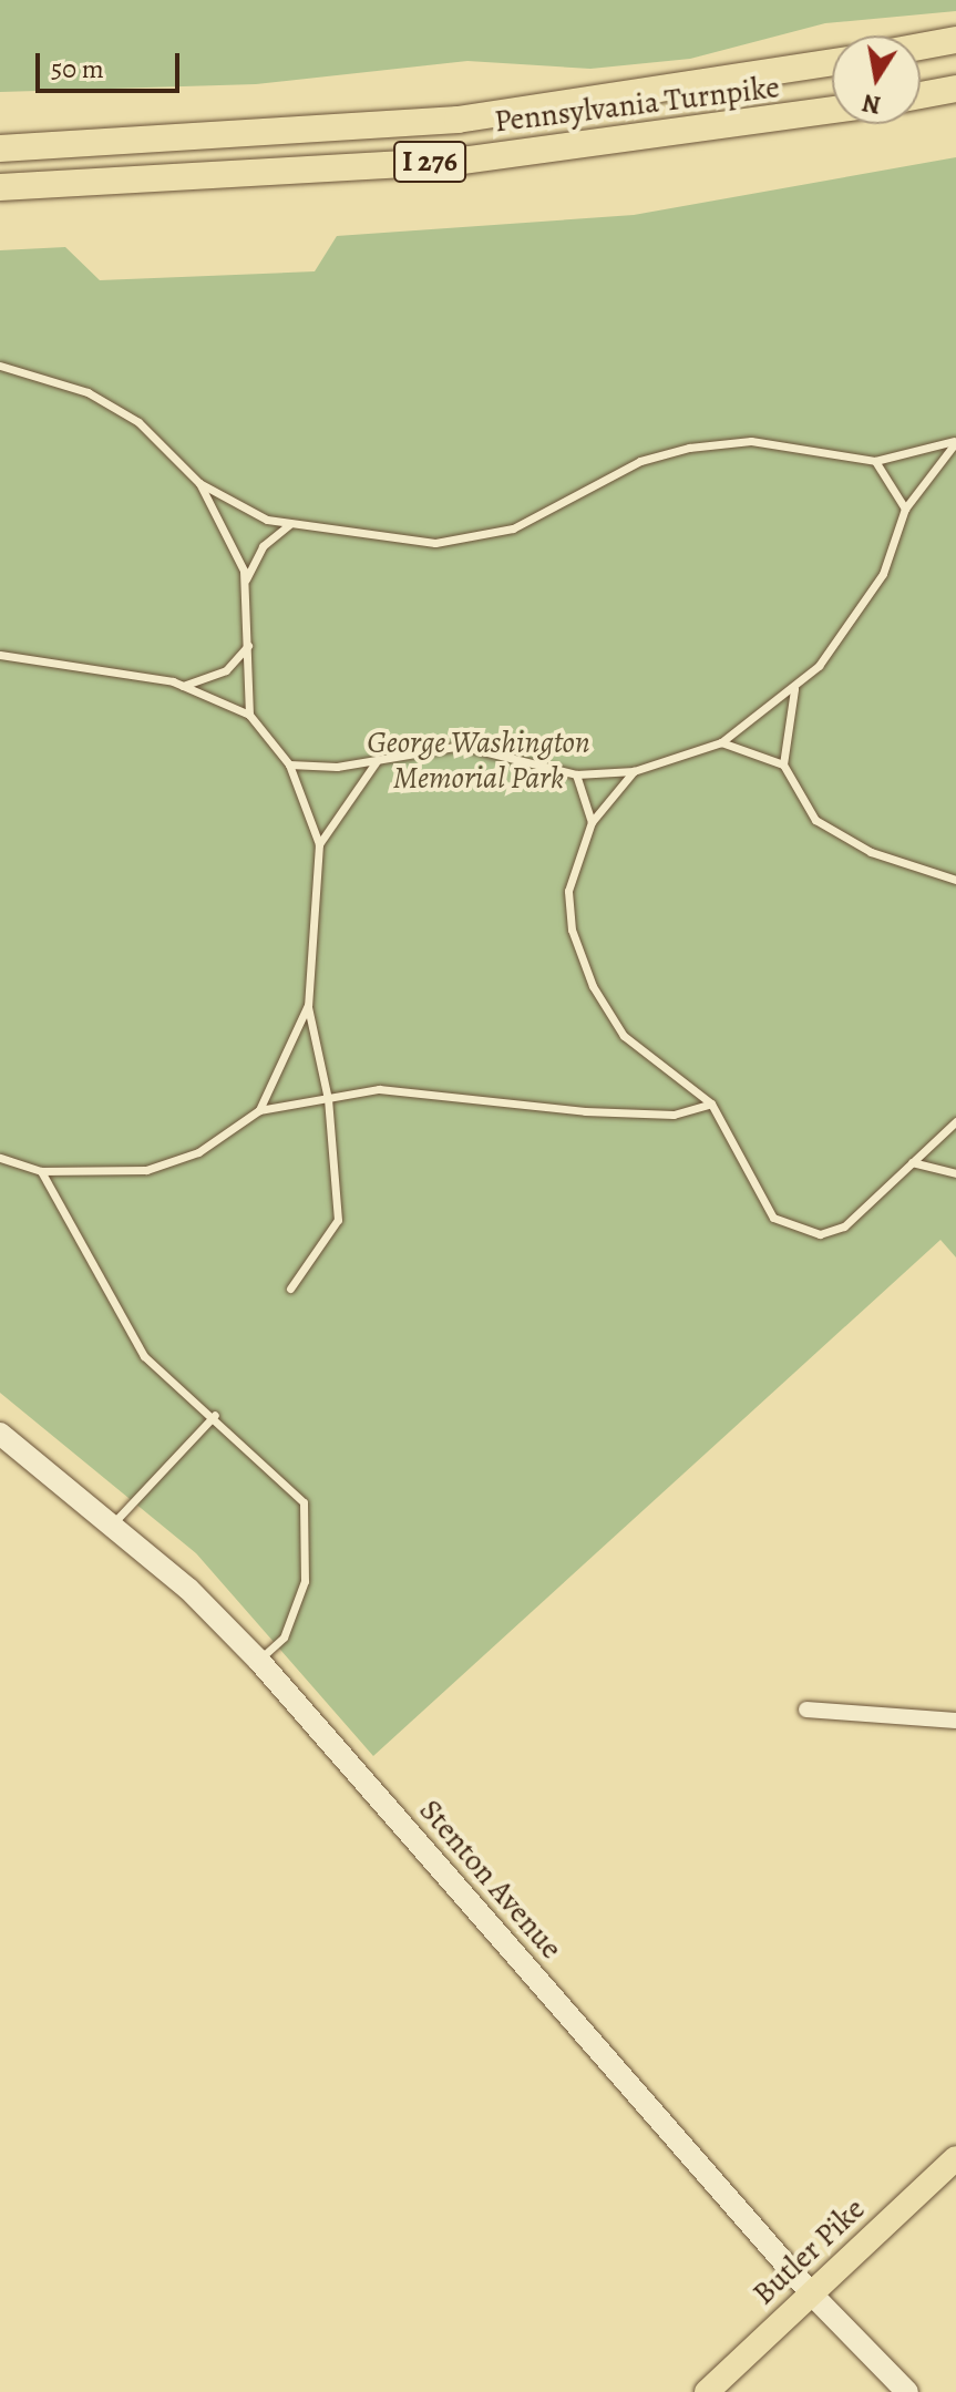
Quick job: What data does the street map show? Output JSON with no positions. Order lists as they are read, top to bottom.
{
  "streets": {
    "highway": ["Pennsylvania Turnpike", "I 276"],
    "main road": ["Stenton Avenue", "Butler Pike"]
  },
  "crossings": [
    ["Stenton Avenue", "Butler Pike"]
  ],
  "parks": ["George Washington Memorial Park"],
  "scale_bar": "50 m",
  "north": "bottom"
}
